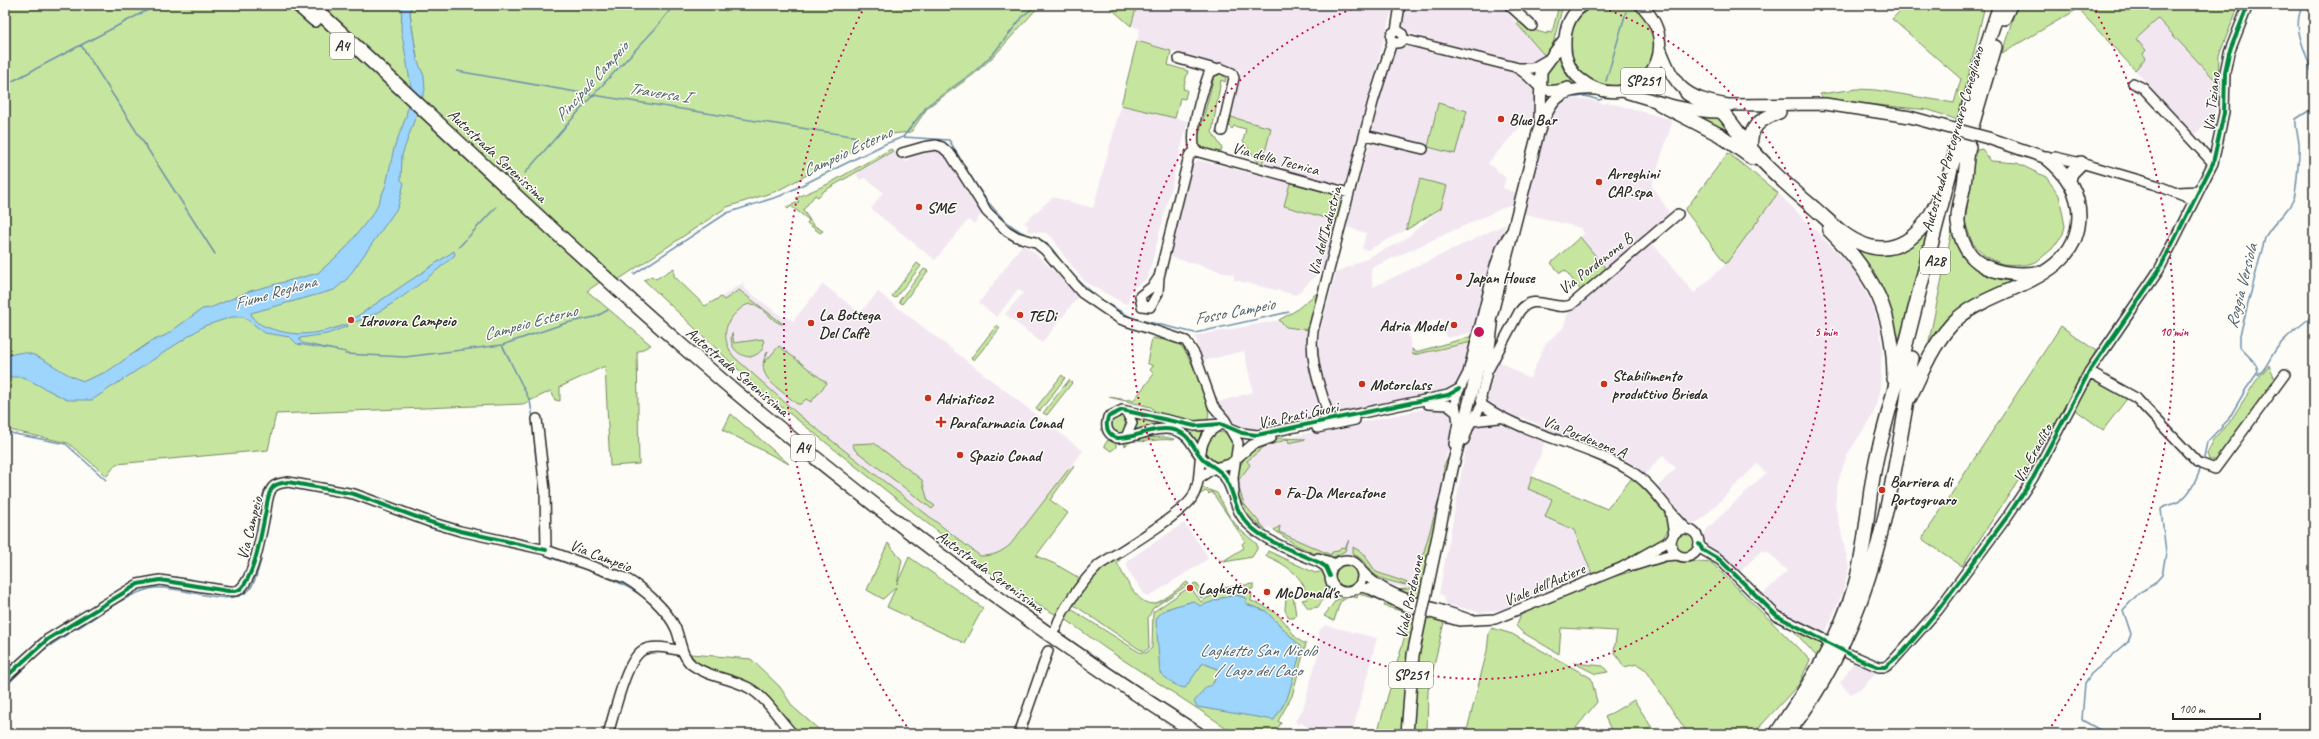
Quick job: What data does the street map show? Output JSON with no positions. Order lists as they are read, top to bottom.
{
  "streets": {
    "highway": [
      "A4",
      "Autostrada Portogruaro-Conegliano",
      "Autostrada Serenissima",
      "A28"
    ],
    "main road": ["SP251", "Viale Pordenone"],
    "street": [
      "Via Tiziano",
      "Via della Tecnica",
      "Via dell'Industria",
      "Via Pordenone B",
      "Via Prati Guori",
      "Via Pordenone A",
      "Via Eraclito",
      "Via Campeio",
      "Viale dell'Autiere"
    ]
  },
  "crossings": [
    ["SP251", "Viale Pordenone"],
    ["Via Tiziano", "Via Eraclito"],
    ["Via della Tecnica", "Via dell'Industria"],
    ["Via dell'Industria", "Via Prati Guori"],
    ["Via Prati Guori", "Viale Pordenone"],
    ["Via Pordenone A", "Viale dell'Autiere"]
  ],
  "water": [
    "Pincipale Campeio",
    "Traversa I",
    "Campeio Esterno",
    "Roggia Versiola",
    "Fiume Reghena",
    "Fosso Campeio",
    "Laghetto San Nicolò / Lago del Caco"
  ],
  "places": {
    "other": [
      "Blue Bar",
      "Arreghini CAP.spa",
      "SME",
      "Japan House",
      "TEDi",
      "Idrovora Campeio",
      "La Bottega Del Caffè",
      "Adria Model",
      "Motorclass",
      "Stabilimento produttivo Brieda",
      "Adriatico2",
      "Spazio Conad",
      "Barriera di Portogruaro",
      "Fa-Da Mercatone",
      "Laghetto",
      "McDonald's"
    ],
    "health": ["Parafarmacia Conad"]
  },
  "scale_bar": "100 m",
  "rings": ["5 min", "10 min"]
}
